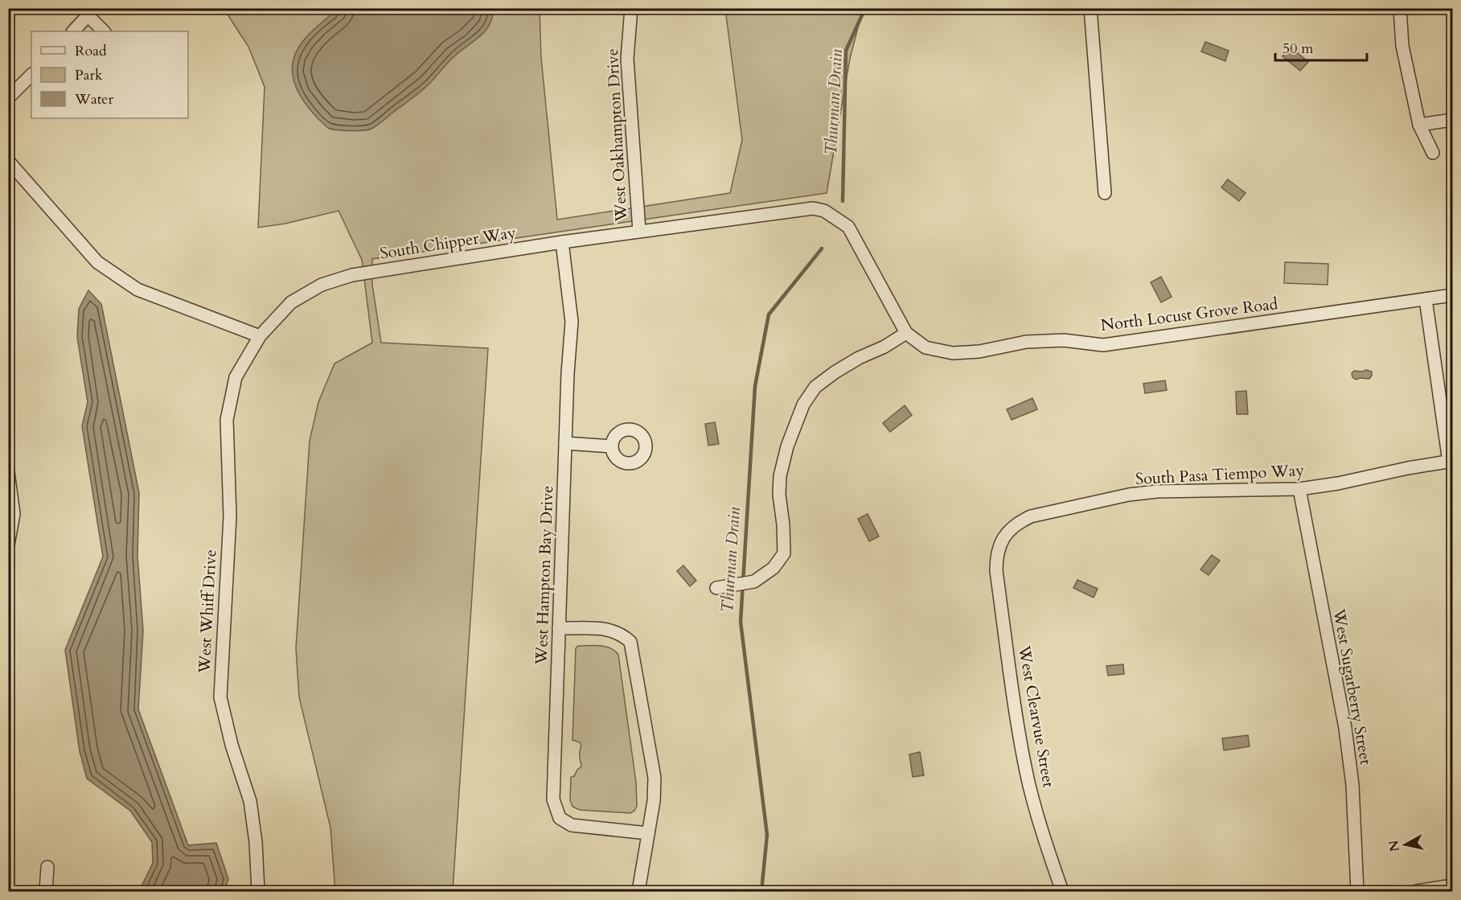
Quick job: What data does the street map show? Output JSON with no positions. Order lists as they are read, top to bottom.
{
  "streets": {
    "street": [
      "West Oakhampton Drive",
      "South Chipper Way",
      "North Locust Grove Road",
      "South Pasa Tiempo Way",
      "West Hampton Bay Drive",
      "West Whiff Drive",
      "West Sugarberry Street",
      "West Clearvue Street"
    ]
  },
  "crossings": [
    ["West Oakhampton Drive", "South Chipper Way"],
    ["South Chipper Way", "North Locust Grove Road"],
    ["South Chipper Way", "West Hampton Bay Drive"],
    ["South Chipper Way", "West Whiff Drive"],
    ["South Pasa Tiempo Way", "West Sugarberry Street"],
    ["South Pasa Tiempo Way", "West Clearvue Street"]
  ],
  "water": ["Thurman Drain"],
  "legend": ["Road", "Park", "Water"],
  "scale_bar": "50 m",
  "north": "left"
}
